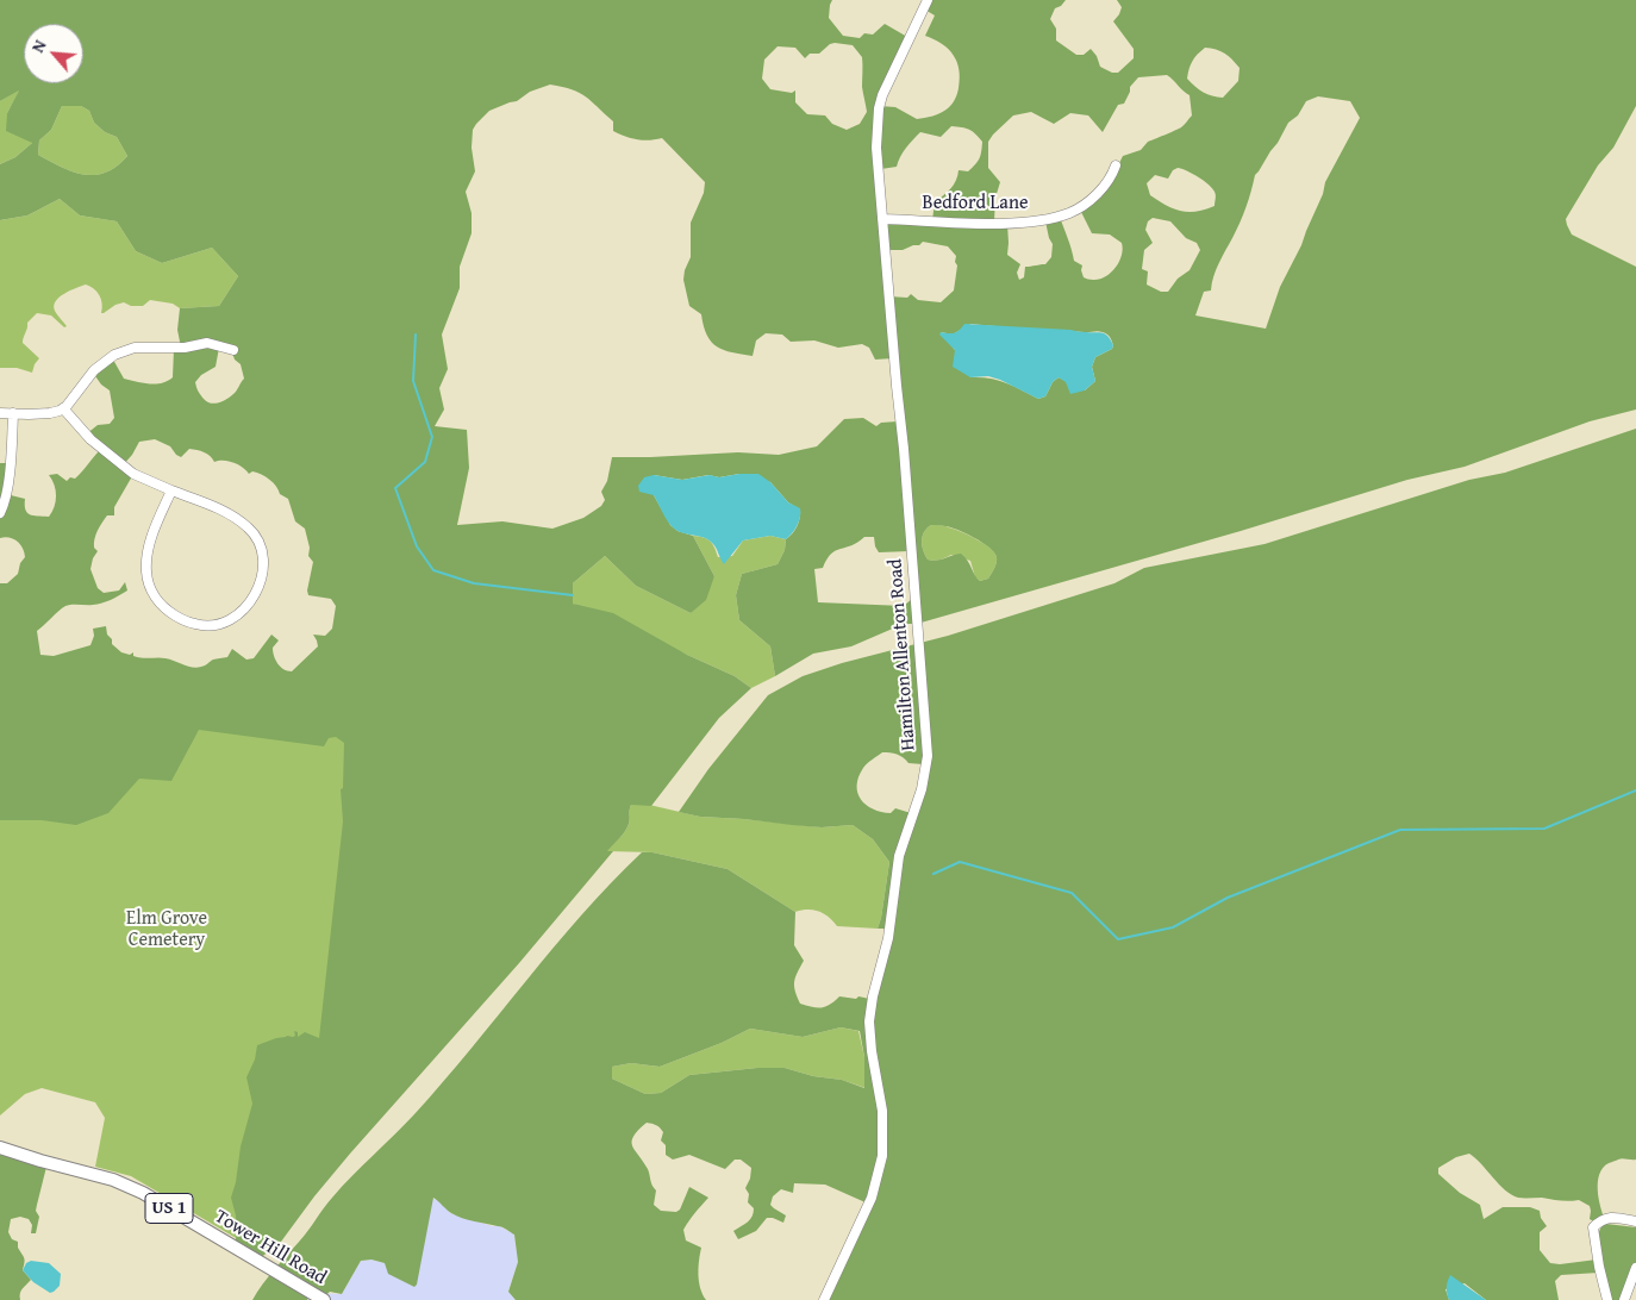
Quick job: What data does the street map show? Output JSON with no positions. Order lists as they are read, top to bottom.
{
  "streets": {
    "main road": ["US 1", "Tower Hill Road"],
    "street": ["Bedford Lane", "Hamilton Allenton Road"]
  },
  "crossings": [
    ["Bedford Lane", "Hamilton Allenton Road"]
  ],
  "parks": ["Elm Grove Cemetery"],
  "north": "top left"
}
